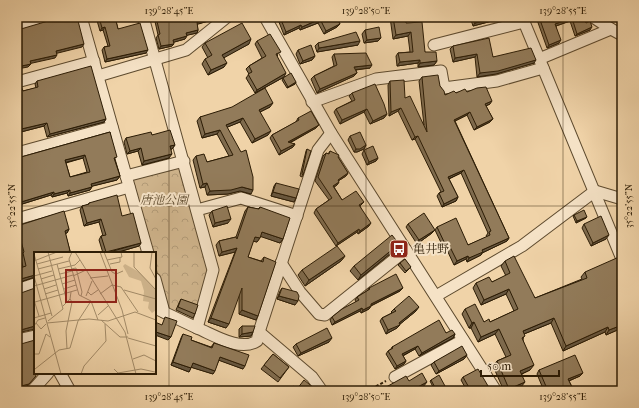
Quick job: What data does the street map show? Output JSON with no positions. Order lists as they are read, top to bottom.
{
  "parks": ["唐池公園"],
  "places": {
    "bus stop": ["亀井野"]
  },
  "scale_bar": "50 m",
  "coordinates": [
    "139°28'45\"E",
    "139°28'50\"E",
    "139°28'55\"E",
    "35°22'55\"N"
  ]
}
